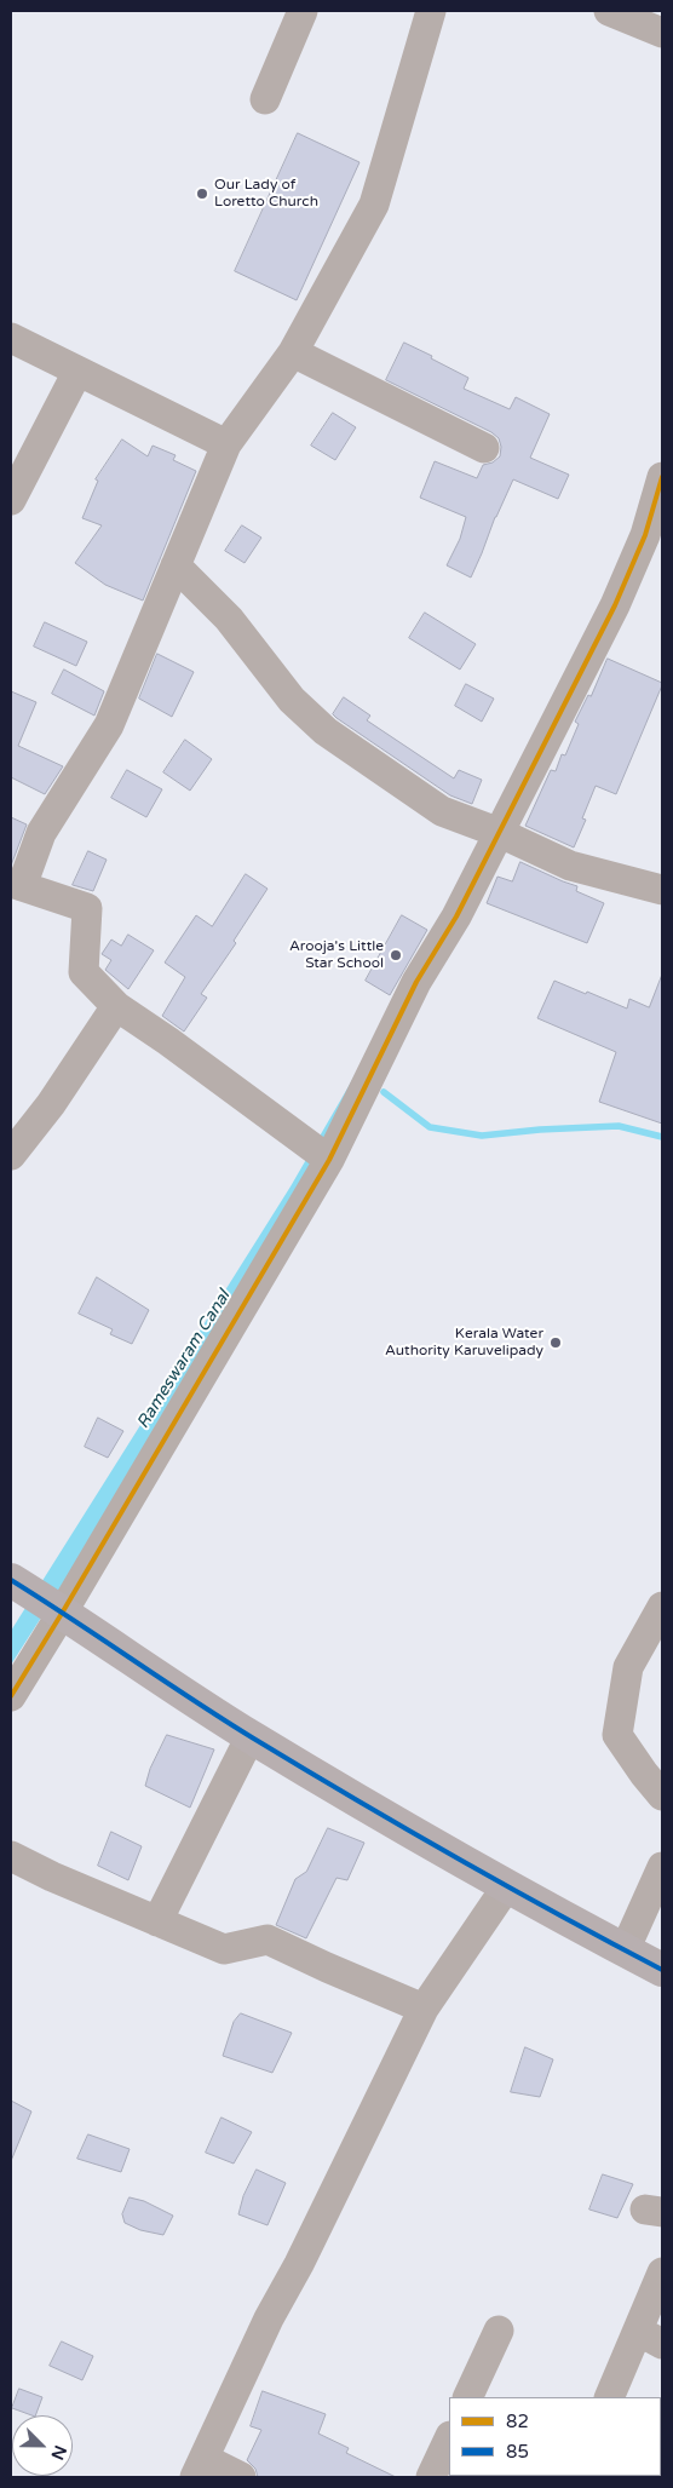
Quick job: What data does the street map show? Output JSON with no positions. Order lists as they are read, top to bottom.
{
  "water": ["Rameswaram Canal"],
  "places": ["Our Lady of Loretto Church", "Arooja's Little Star School", "Kerala Water Authority Karuvelipady"],
  "lines": ["transit line 82", "transit line 85"],
  "legend": ["82", "85"],
  "north": "bottom right"
}
